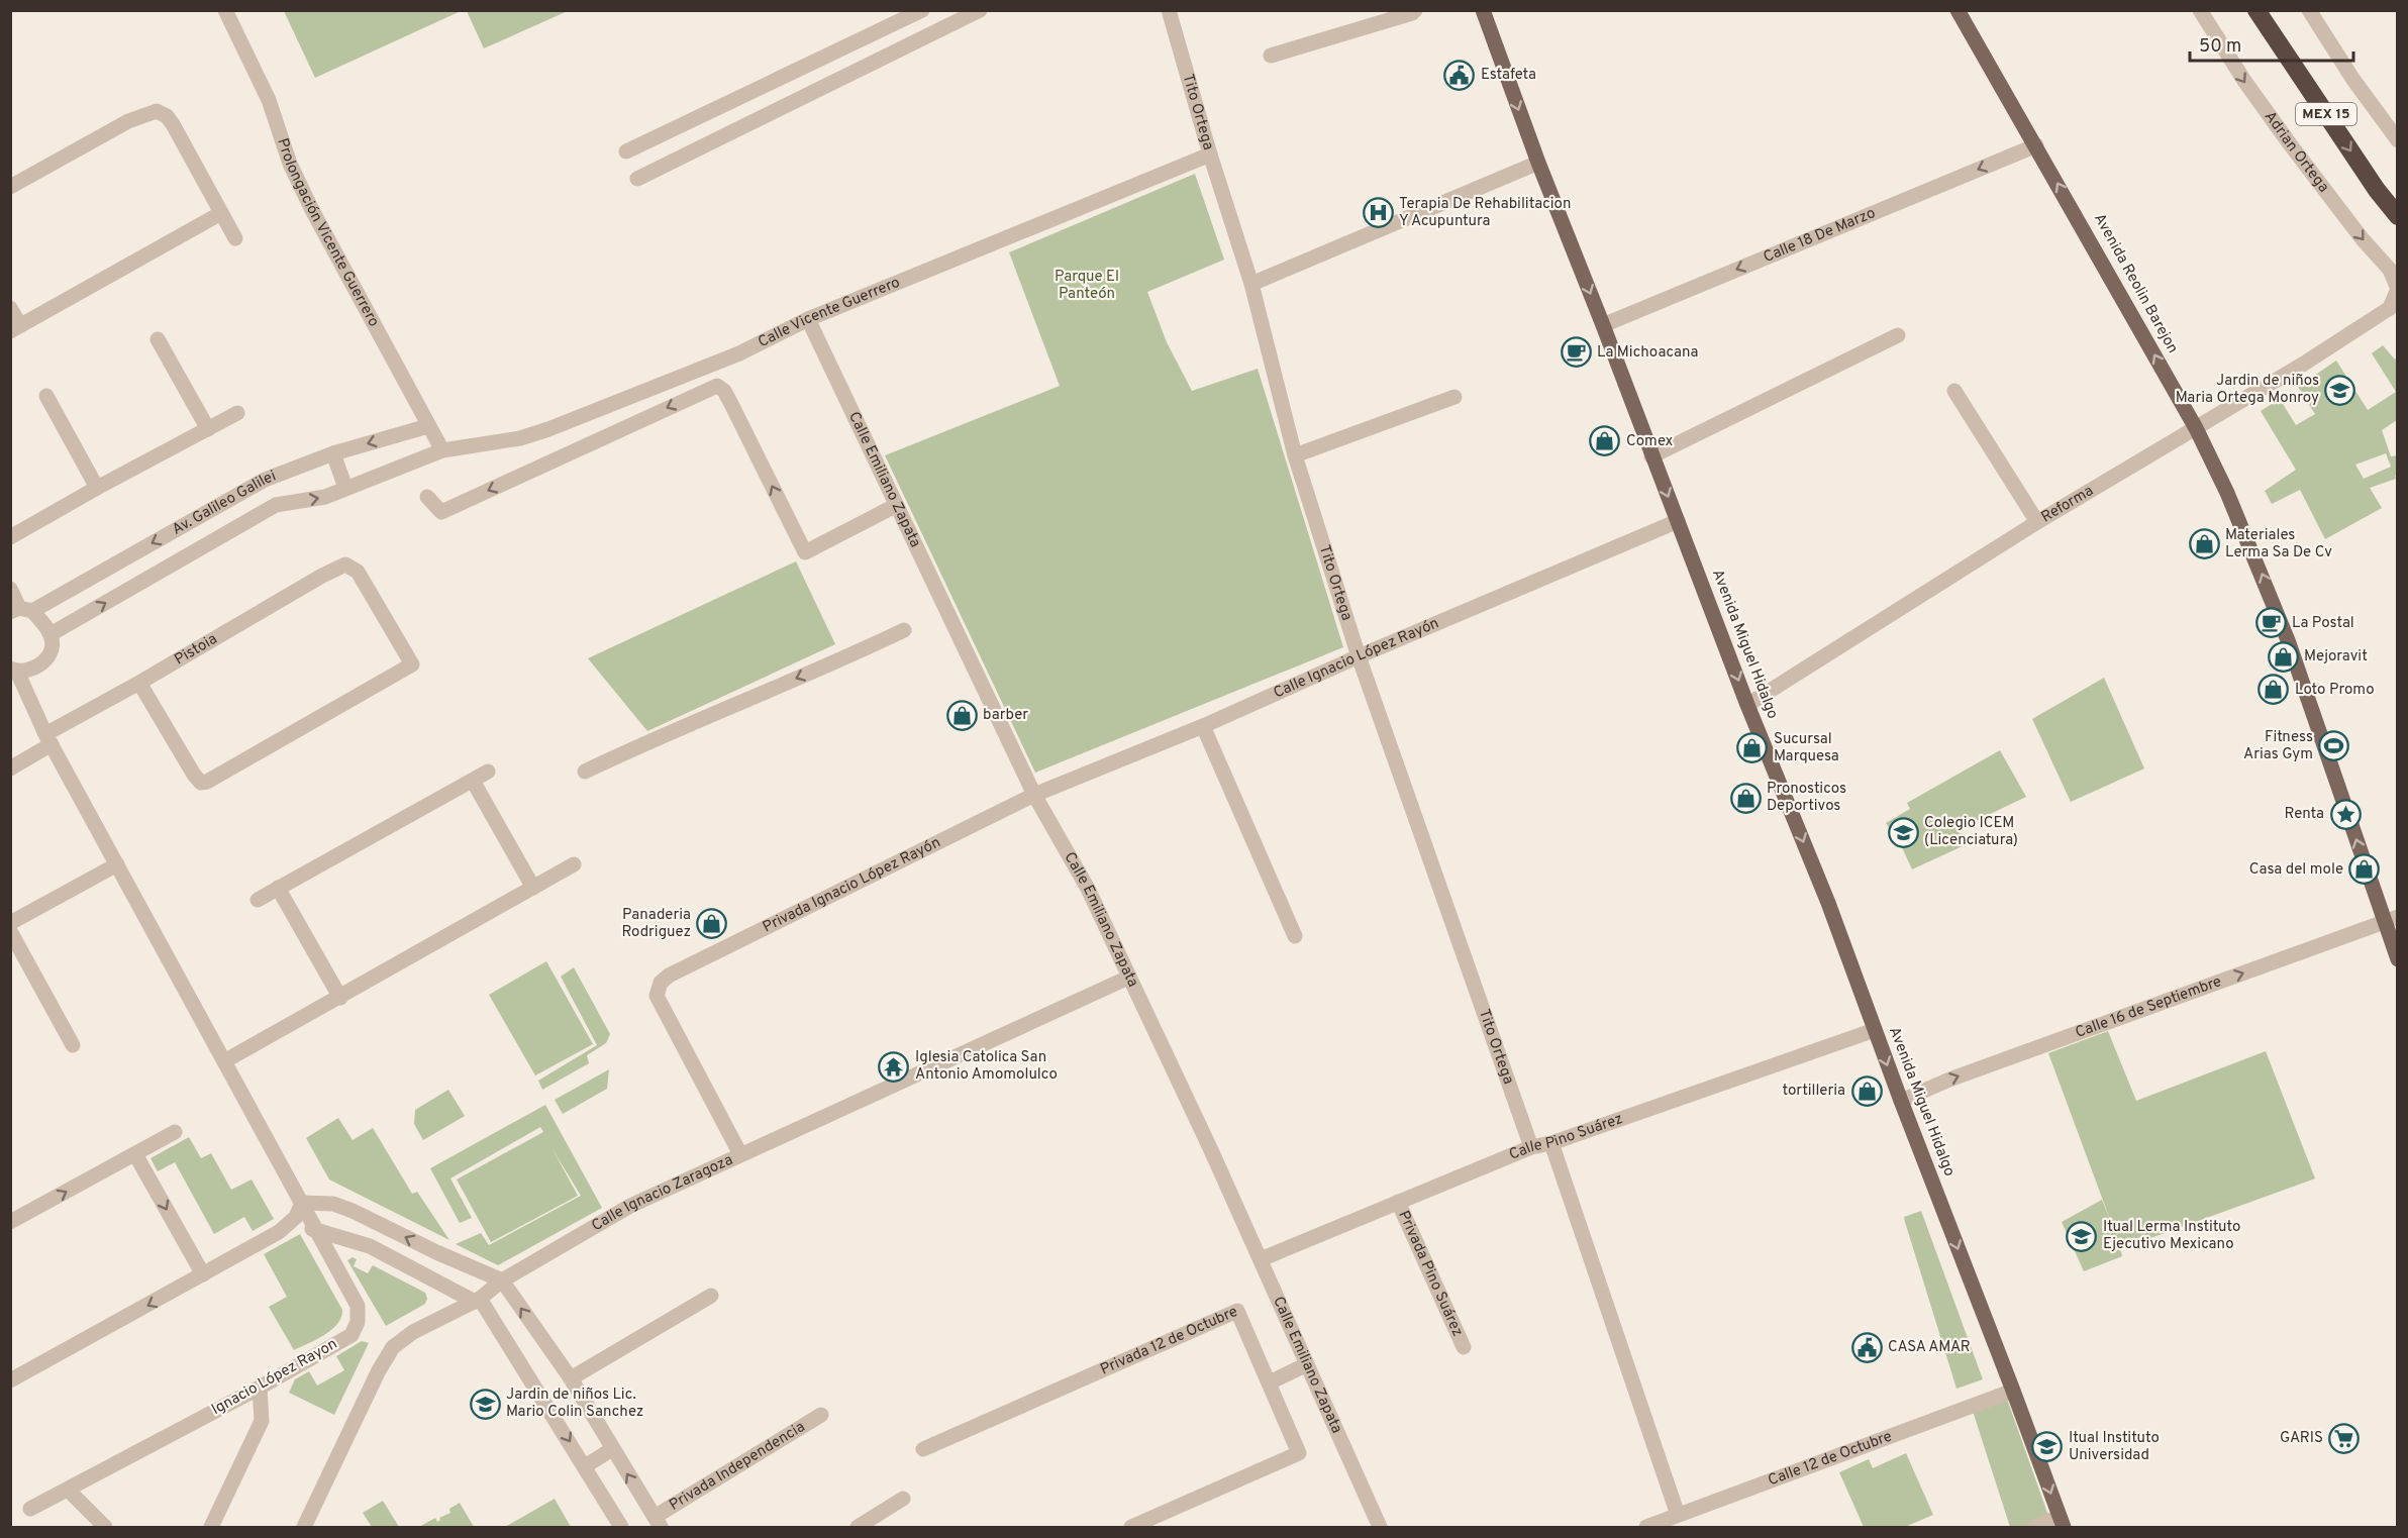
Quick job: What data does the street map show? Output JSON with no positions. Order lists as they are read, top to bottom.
{
  "streets": {
    "highway": ["MEX 15"],
    "main road": ["Avenida Reolin Barejon", "Avenida Miguel Hidalgo"],
    "street": [
      "Tito Ortega",
      "Adrian Ortega",
      "Prolongación Vicente Guerrero",
      "Calle 18 De Marzo",
      "Calle Vicente Guerrero",
      "Calle Emiliano Zapata",
      "Av. Galileo Galilei",
      "Reforma",
      "Pistoia",
      "Calle Ignacio López Rayón",
      "Privada Ignacio López Rayón",
      "Calle 16 de Septiembre",
      "Calle Pino Suárez",
      "Calle Ignacio Zaragoza",
      "Privada Pino Suárez",
      "Privada 12 de Octubre",
      "Ignacio López Rayon",
      "Calle 12 de Octubre",
      "Privada Independencia"
    ]
  },
  "crossings": [
    ["Tito Ortega", "Calle Vicente Guerrero"],
    ["Tito Ortega", "Calle Ignacio López Rayón"],
    ["Tito Ortega", "Calle Pino Suárez"],
    ["Adrian Ortega", "Reforma"],
    ["Prolongación Vicente Guerrero", "Calle Vicente Guerrero"],
    ["Prolongación Vicente Guerrero", "Av. Galileo Galilei"],
    ["Calle 18 De Marzo", "Avenida Reolin Barejon"],
    ["Calle 18 De Marzo", "Avenida Miguel Hidalgo"],
    ["Avenida Reolin Barejon", "Reforma"],
    ["Avenida Reolin Barejon", "Calle 16 de Septiembre"],
    ["Calle Vicente Guerrero", "Calle Emiliano Zapata"],
    ["Calle Emiliano Zapata", "Calle Ignacio López Rayón"],
    ["Calle Emiliano Zapata", "Privada Ignacio López Rayón"],
    ["Calle Emiliano Zapata", "Calle Pino Suárez"],
    ["Calle Emiliano Zapata", "Calle Ignacio Zaragoza"],
    ["Reforma", "Avenida Miguel Hidalgo"],
    ["Avenida Miguel Hidalgo", "Calle Ignacio López Rayón"],
    ["Avenida Miguel Hidalgo", "Calle 16 de Septiembre"],
    ["Avenida Miguel Hidalgo", "Calle Pino Suárez"],
    ["Avenida Miguel Hidalgo", "Calle 12 de Octubre"],
    ["Pistoia", "Ignacio López Rayon"],
    ["Calle Ignacio López Rayón", "Privada Ignacio López Rayón"],
    ["Privada Ignacio López Rayón", "Calle Ignacio Zaragoza"],
    ["Calle Pino Suárez", "Privada Pino Suárez"]
  ],
  "one_way": ["Avenida Reolin Barejon", "Avenida Miguel Hidalgo", "Calle 16 de Septiembre"],
  "parks": ["Parque El Panteón"],
  "places": {
    "public building": ["Estafeta", "CASA AMAR"],
    "hospital": ["Terapia De Rehabilitacion Y Acupuntura"],
    "cafe": ["La Michoacana", "La Postal"],
    "school or university": [
      "Jardin de niños Maria Ortega Monroy",
      "Colegio ICEM (Licenciatura)",
      "Itual Lerma Instituto Ejecutivo Mexicano",
      "Jardin de niños Lic. Mario Colin Sanchez",
      "Itual Instituto Universidad"
    ],
    "shop": [
      "Comex",
      "Materiales Lerma Sa De Cv",
      "Mejoravit",
      "Loto Promo",
      "barber",
      "Sucursal Marquesa",
      "Pronosticos Deportivos",
      "Casa del mole",
      "Panaderia Rodriguez",
      "tortilleria"
    ],
    "sports": ["Fitness Arias Gym"],
    "place": ["Renta"],
    "temple": ["Iglesia Catolica San Antonio Amomolulco"],
    "supermarket": ["GARIS"]
  },
  "scale_bar": "50 m"
}
